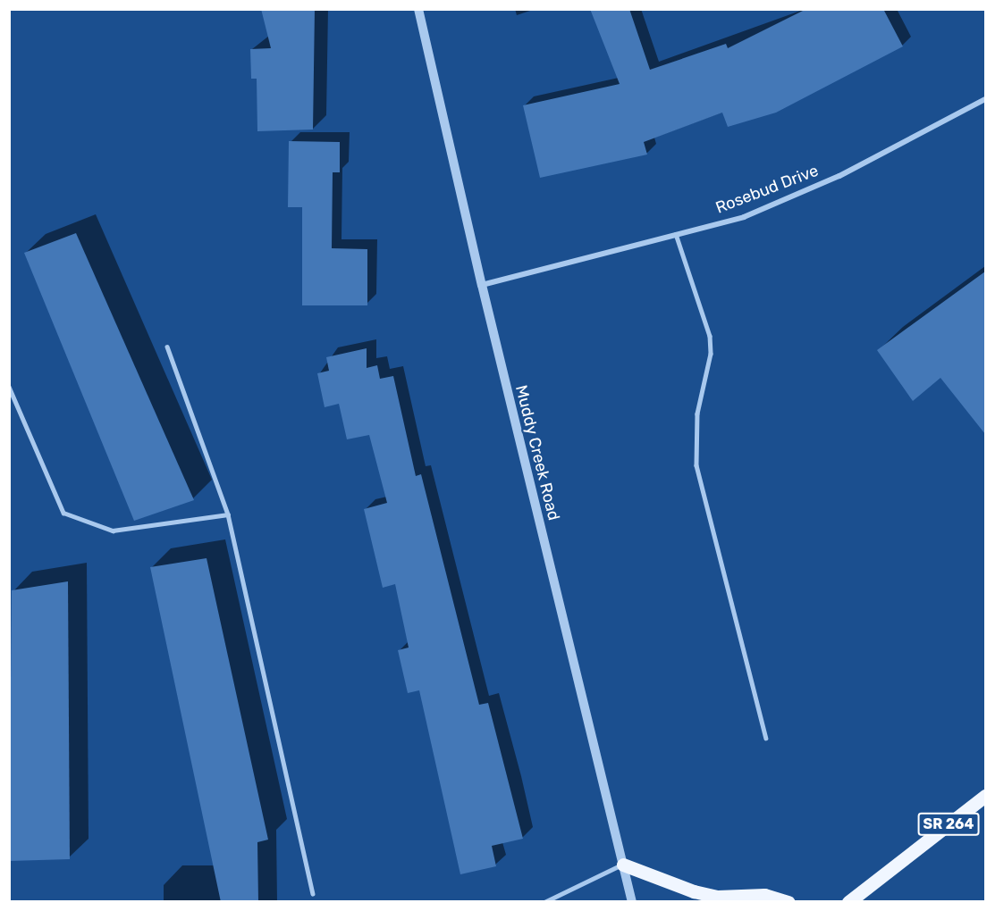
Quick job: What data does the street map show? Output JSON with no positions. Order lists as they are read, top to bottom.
{
  "streets": {
    "main road": ["SR 264"],
    "street": ["Rosebud Drive", "Muddy Creek Road"]
  },
  "crossings": [
    ["Rosebud Drive", "Muddy Creek Road"]
  ]
}
